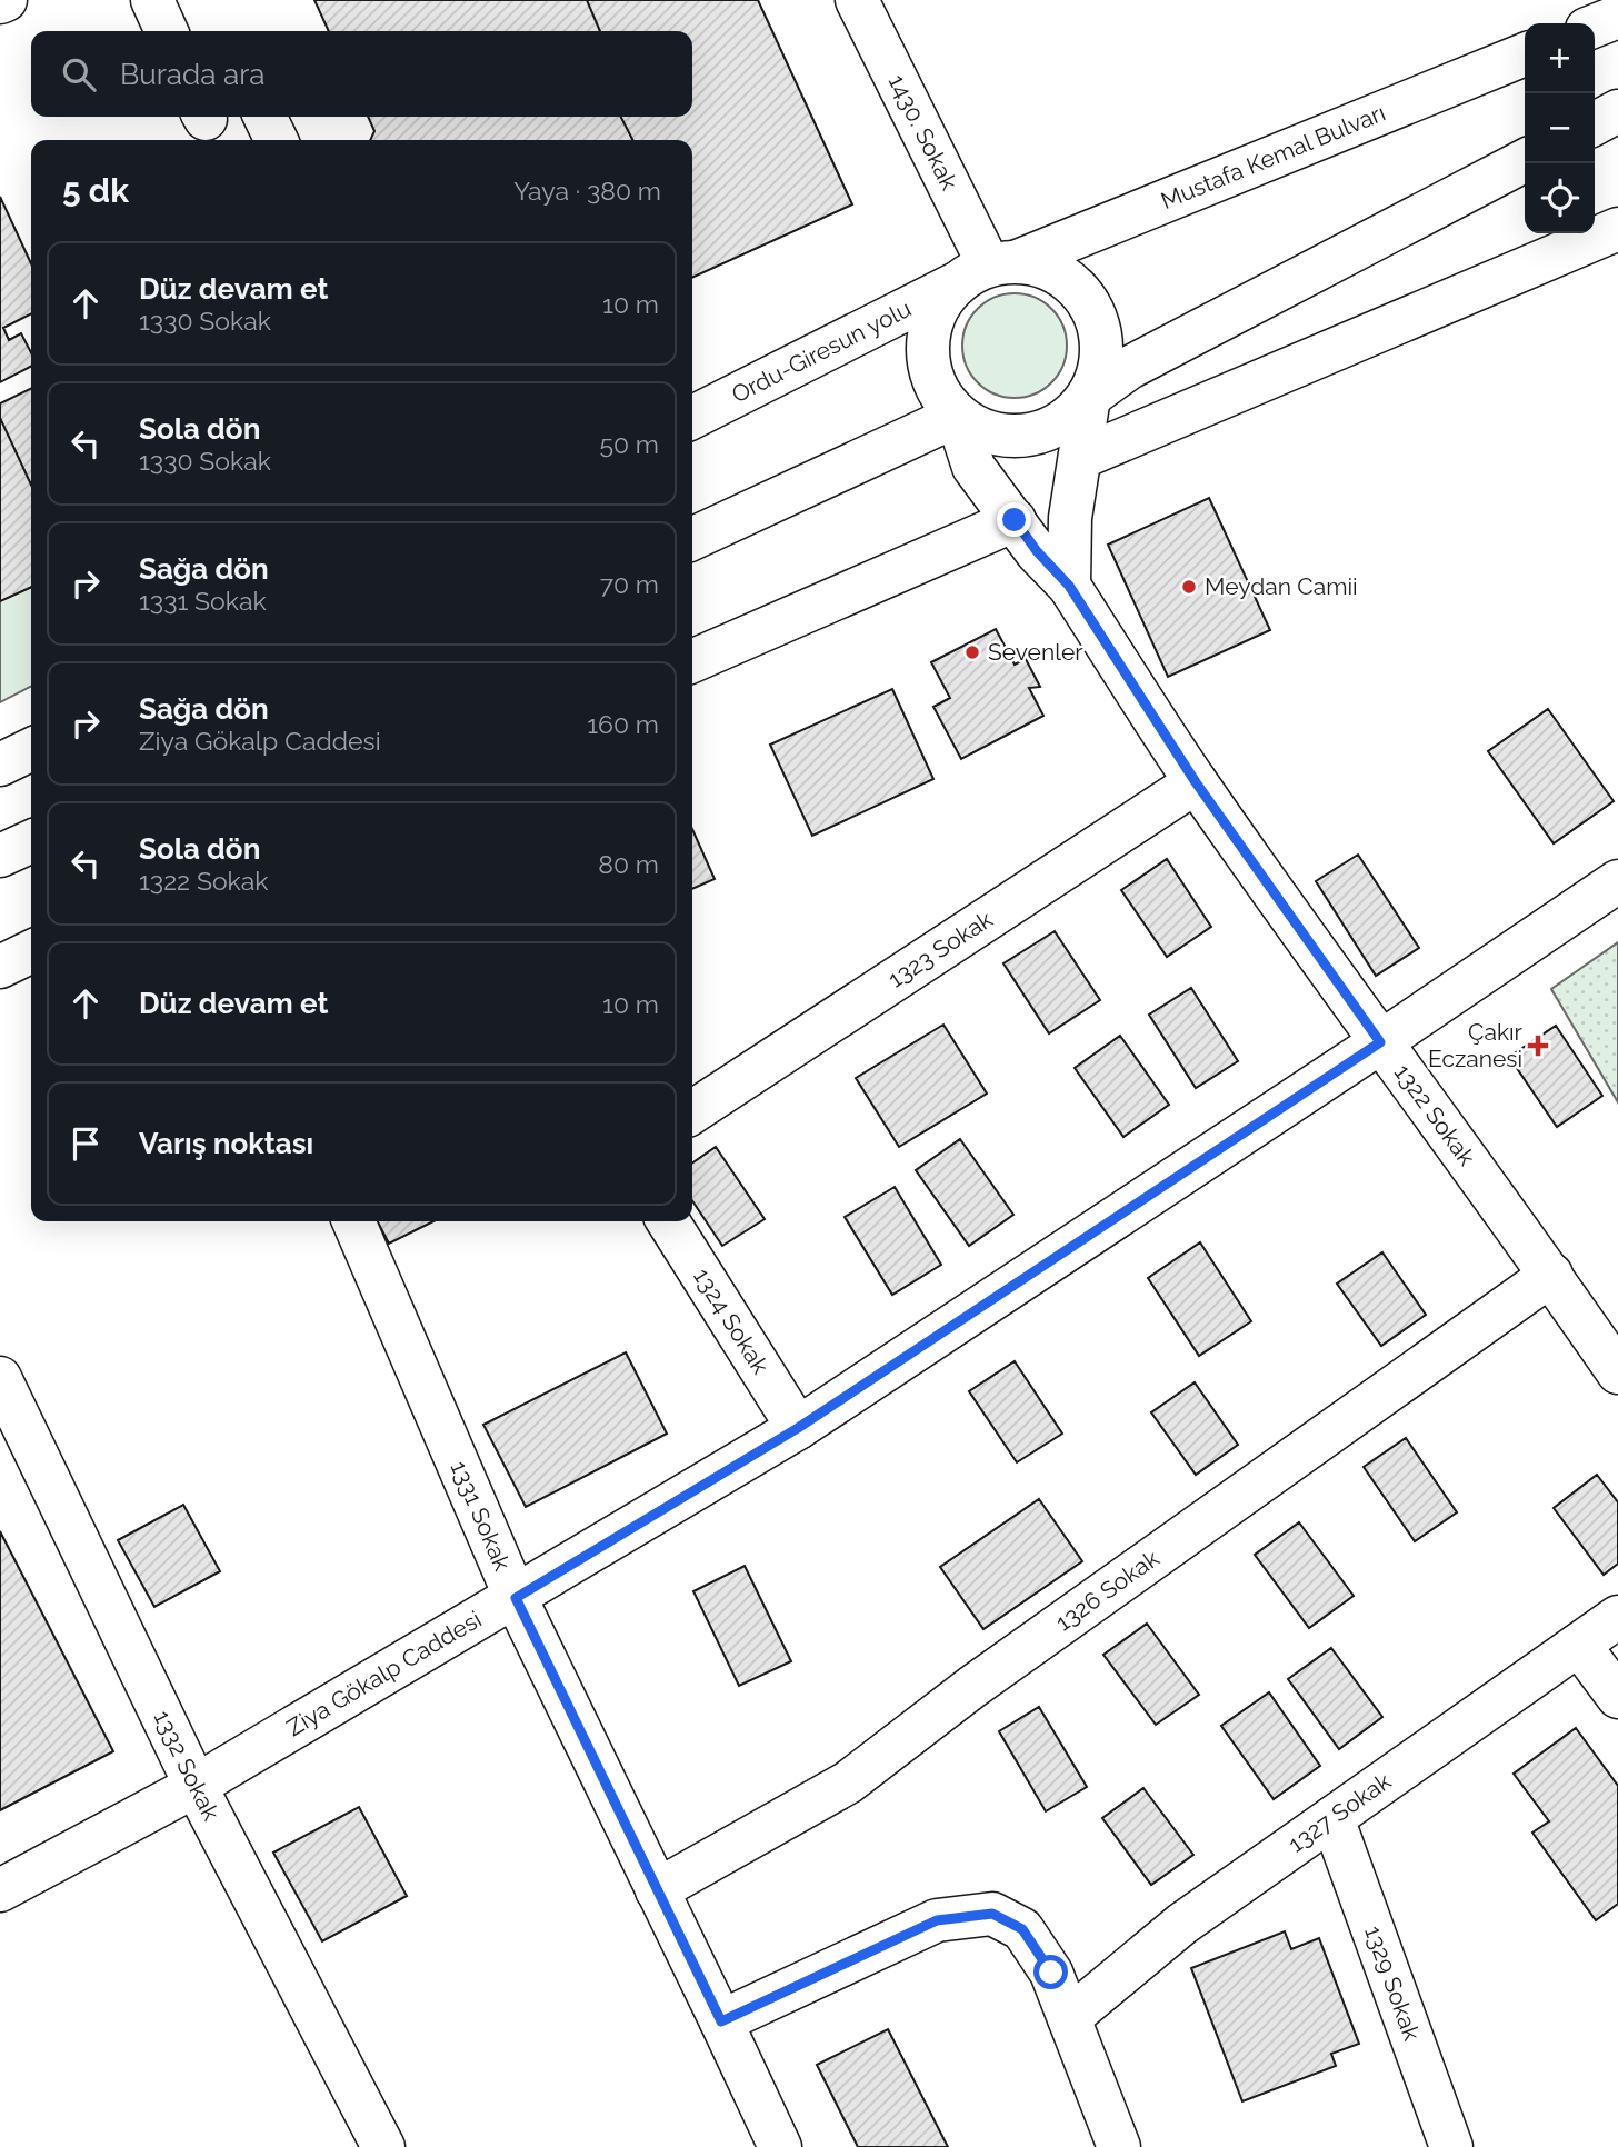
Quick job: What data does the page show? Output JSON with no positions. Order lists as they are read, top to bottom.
{
  "streets": {
    "main road": [
      "1430. Sokak",
      "Mustafa Kemal Bulvarı",
      "Ordu-Giresun yolu",
      "1323 Sokak",
      "1322 Sokak",
      "1324 Sokak",
      "1331 Sokak",
      "1326 Sokak",
      "Ziya Gökalp Caddesi",
      "1332 Sokak",
      "1327 Sokak",
      "1329 Sokak"
    ]
  },
  "crossings": [
    ["1430. Sokak", "Mustafa Kemal Bulvarı"],
    ["1430. Sokak", "Ordu-Giresun yolu"],
    ["1430. Sokak", "1322 Sokak"],
    ["Mustafa Kemal Bulvarı", "Ordu-Giresun yolu"],
    ["Mustafa Kemal Bulvarı", "1322 Sokak"],
    ["Ordu-Giresun yolu", "1322 Sokak"],
    ["1323 Sokak", "1322 Sokak"],
    ["1322 Sokak", "1326 Sokak"],
    ["1322 Sokak", "Ziya Gökalp Caddesi"],
    ["1324 Sokak", "Ziya Gökalp Caddesi"],
    ["1331 Sokak", "1326 Sokak"],
    ["1331 Sokak", "Ziya Gökalp Caddesi"],
    ["Ziya Gökalp Caddesi", "1332 Sokak"],
    ["1327 Sokak", "1329 Sokak"]
  ],
  "places": {
    "other": ["Meydan Camii", "Sevenler"],
    "health": ["Çakır Eczanesi"]
  },
  "page": {
    "map_buttons": ["+", "−"],
    "search": "Burada ara",
    "heading": ["5 dk", "Yaya · 380 m"],
    "list": [
      ["Düz devam et", "1330 Sokak", "10 m"],
      ["Sola dön", "1330 Sokak", "50 m"],
      ["Sağa dön", "1331 Sokak", "70 m"],
      ["Sağa dön", "Ziya Gökalp Caddesi", "160 m"],
      ["Sola dön", "1322 Sokak", "80 m"],
      ["Düz devam et", "10 m"],
      "Varış noktası"
    ]
  }
}
